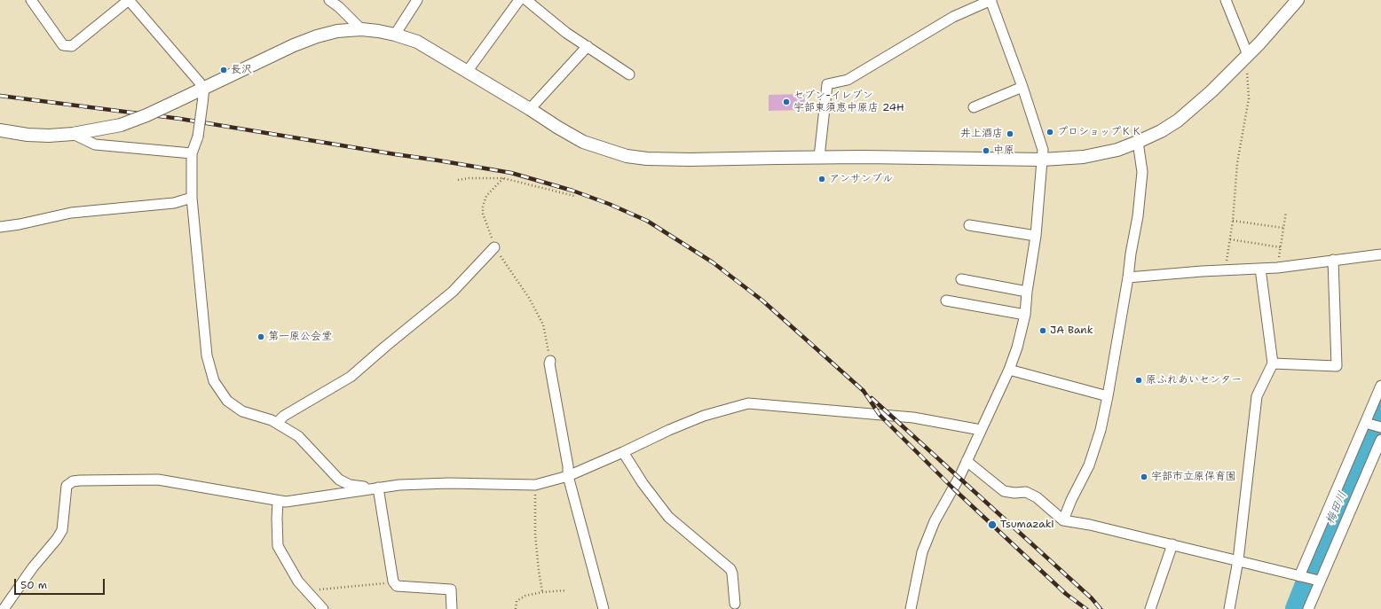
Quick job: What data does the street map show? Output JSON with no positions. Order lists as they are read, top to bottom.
{
  "water": ["梅田川"],
  "places": [
    "長沢",
    "セブン-イレブン 宇部東須恵中原店 24H",
    "プロショップＫＫ",
    "井上酒店",
    "中原",
    "アンサンブル",
    "JA Bank",
    "第一原公会堂",
    "原ふれあいセンター",
    "宇部市立原保育園",
    "Tsumazaki"
  ],
  "scale_bar": "50 m"
}
